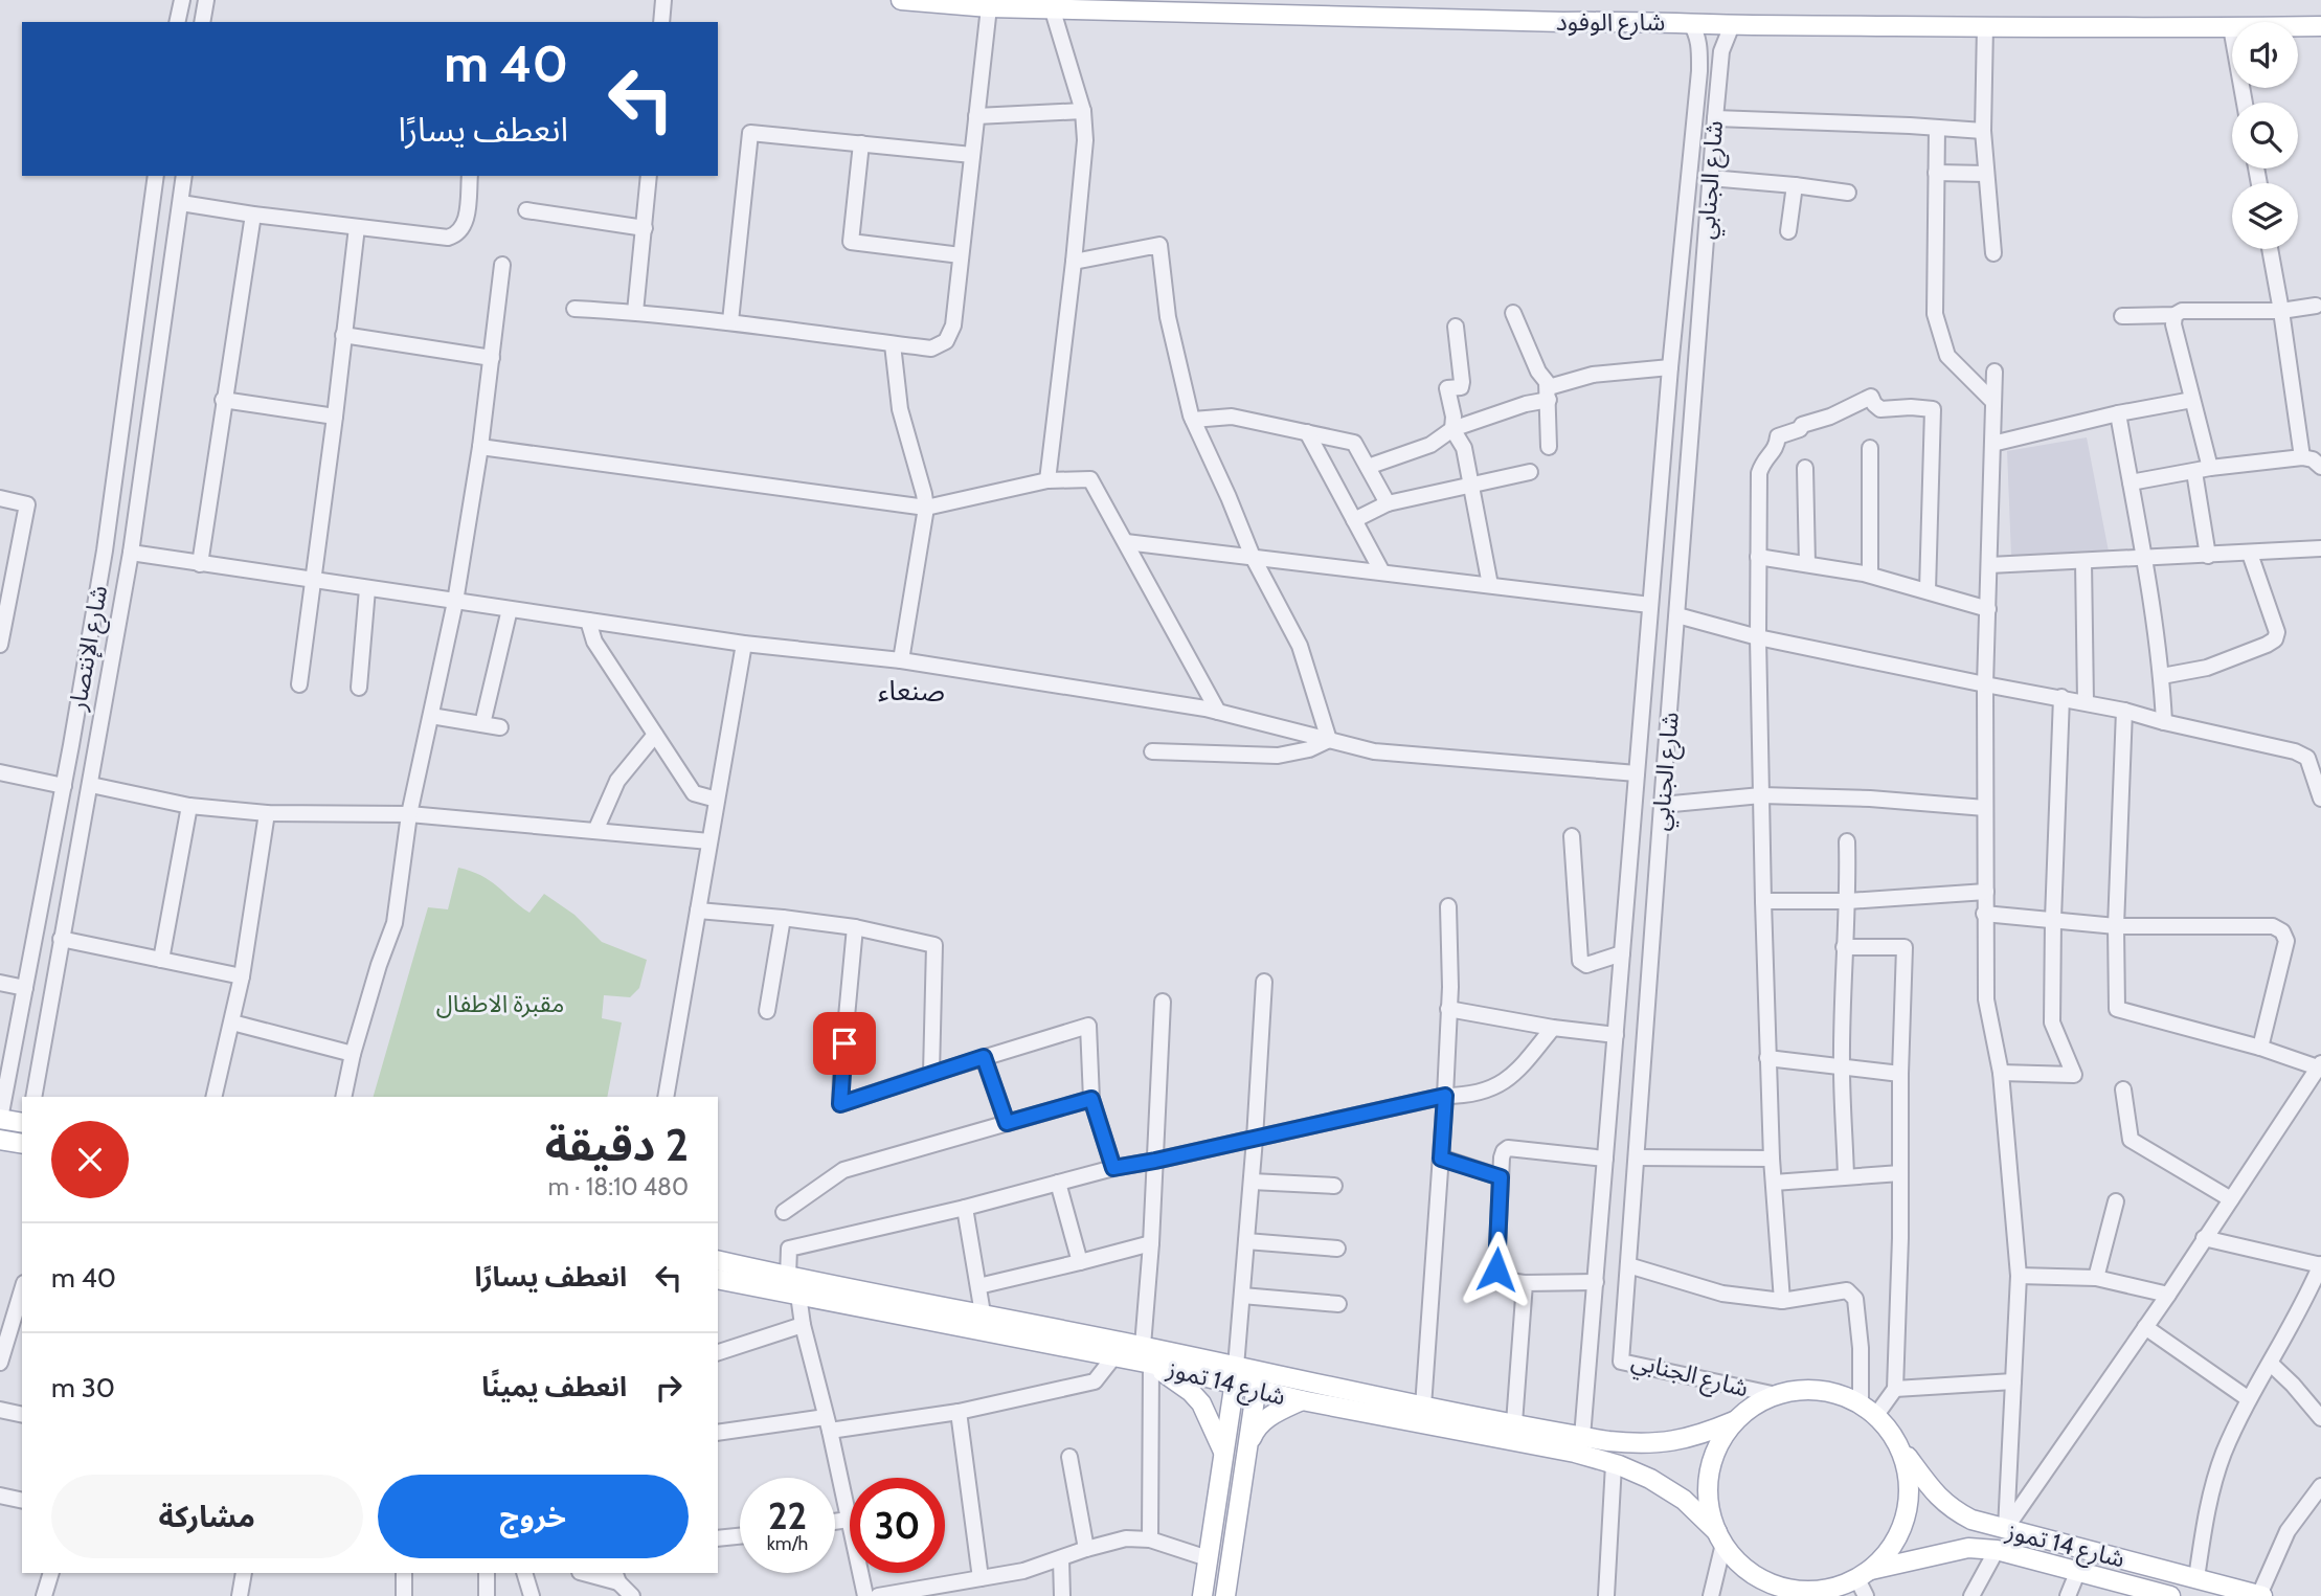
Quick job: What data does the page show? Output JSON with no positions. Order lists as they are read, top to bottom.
{
  "streets": {
    "main road": ["شارع الوفود", "شارع 14 تموز"],
    "street": ["شارع الجنابي", "شارع الإنتصار"]
  },
  "crossings": [
    ["شارع الوفود", "شارع الجنابي"],
    ["شارع الجنابي", "شارع 14 تموز"]
  ],
  "districts": ["صنعاء"],
  "parks": ["مقبرة الاطفال"],
  "page": {
    "turn": ["40 m", "انعطف يسارًا"],
    "heading": ["2 دقيقة", "480 m · 18:10"],
    "list": [
      {
        "name": "انعطف يسارًا",
        "value": "40 m"
      },
      {
        "name": "انعطف يمينًا",
        "value": "30 m"
      }
    ],
    "buttons": ["خروج", "مشاركة"],
    "speed": "22 km/h",
    "limit": "30"
  }
}
